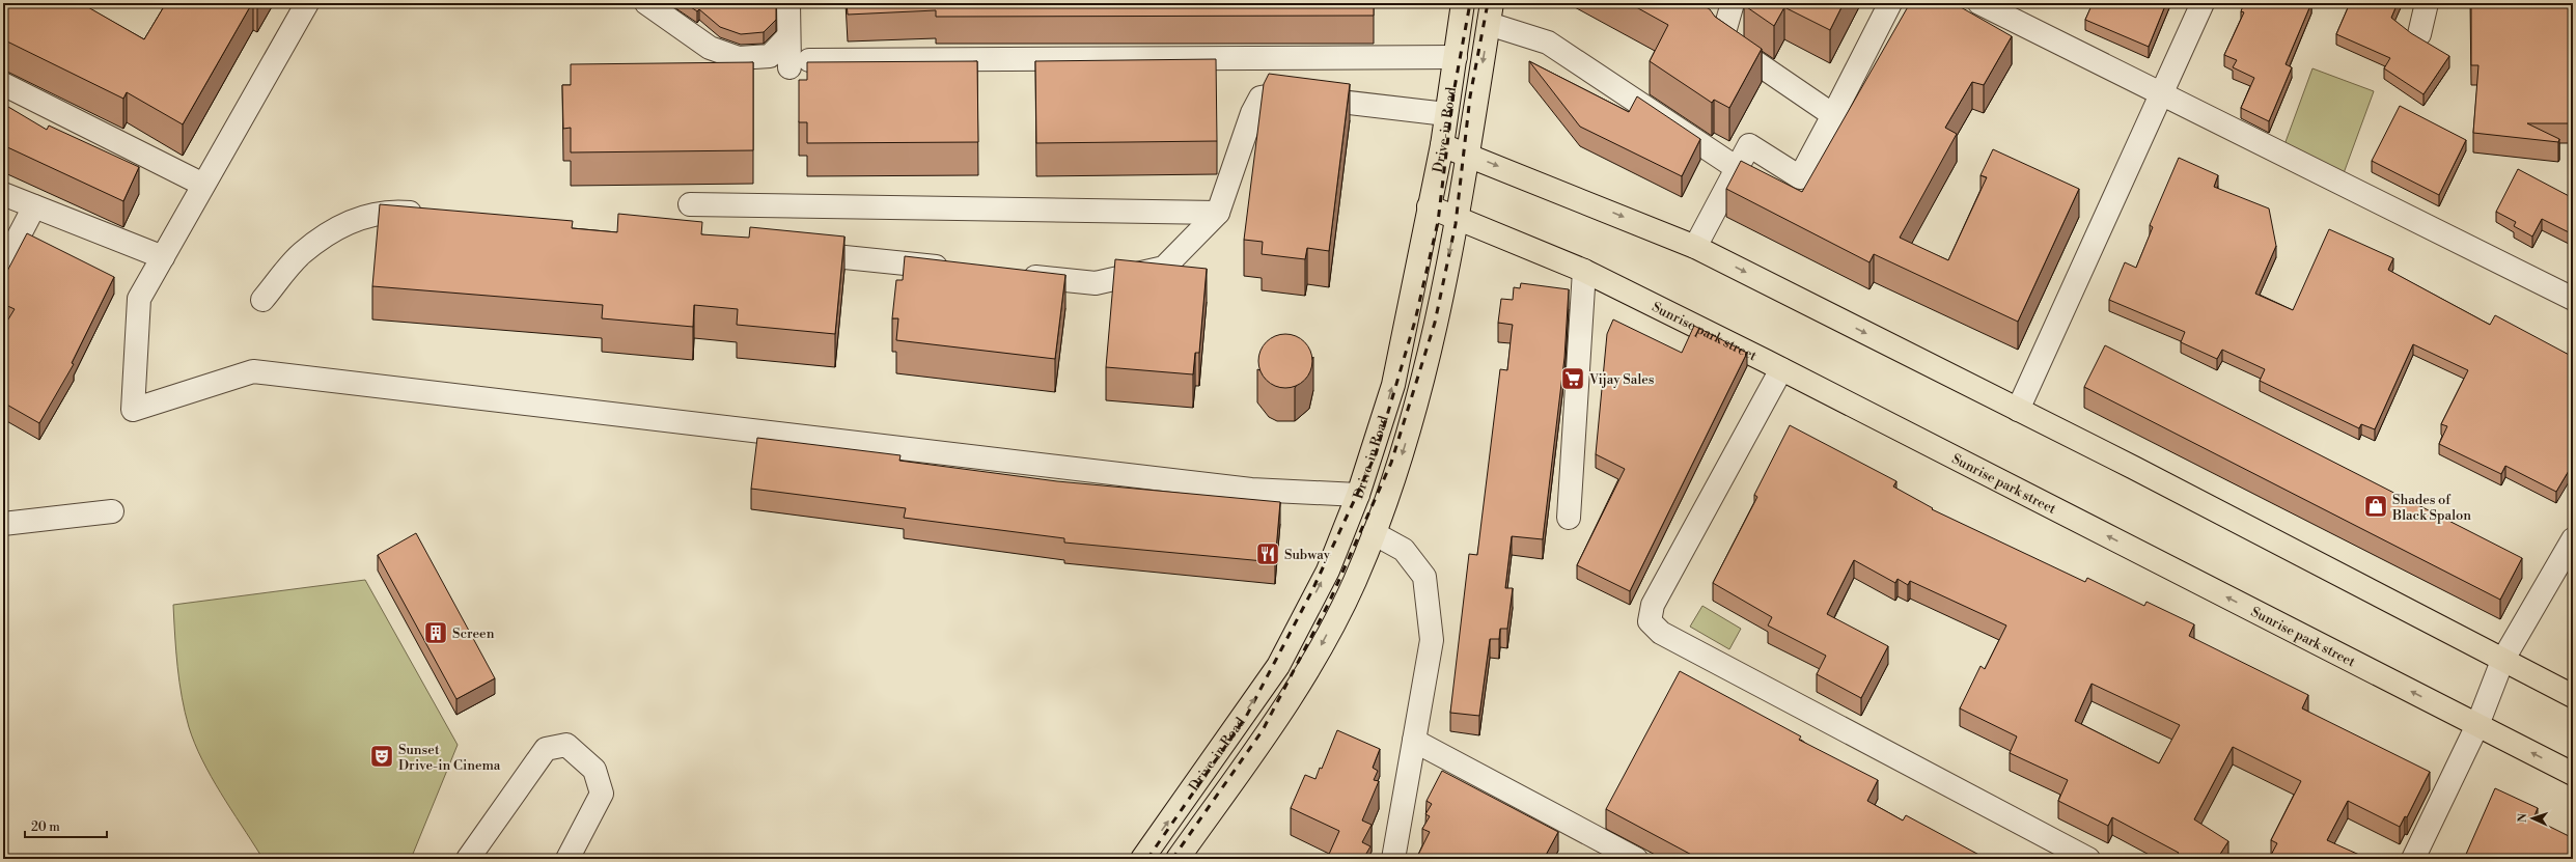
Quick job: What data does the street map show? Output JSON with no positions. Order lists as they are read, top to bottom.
{
  "streets": {
    "main road": ["Drive-in Road", "Sunrise park street"]
  },
  "crossings": [
    ["Drive-in Road", "Sunrise park street"]
  ],
  "places": {
    "supermarket": ["Vijay Sales"],
    "shop": ["Shades of Black Spalon"],
    "restaurant": ["Subway"],
    "building": ["Screen"],
    "theatre": ["Sunset Drive-in Cinema"]
  },
  "scale_bar": "20 m",
  "north": "left"
}
